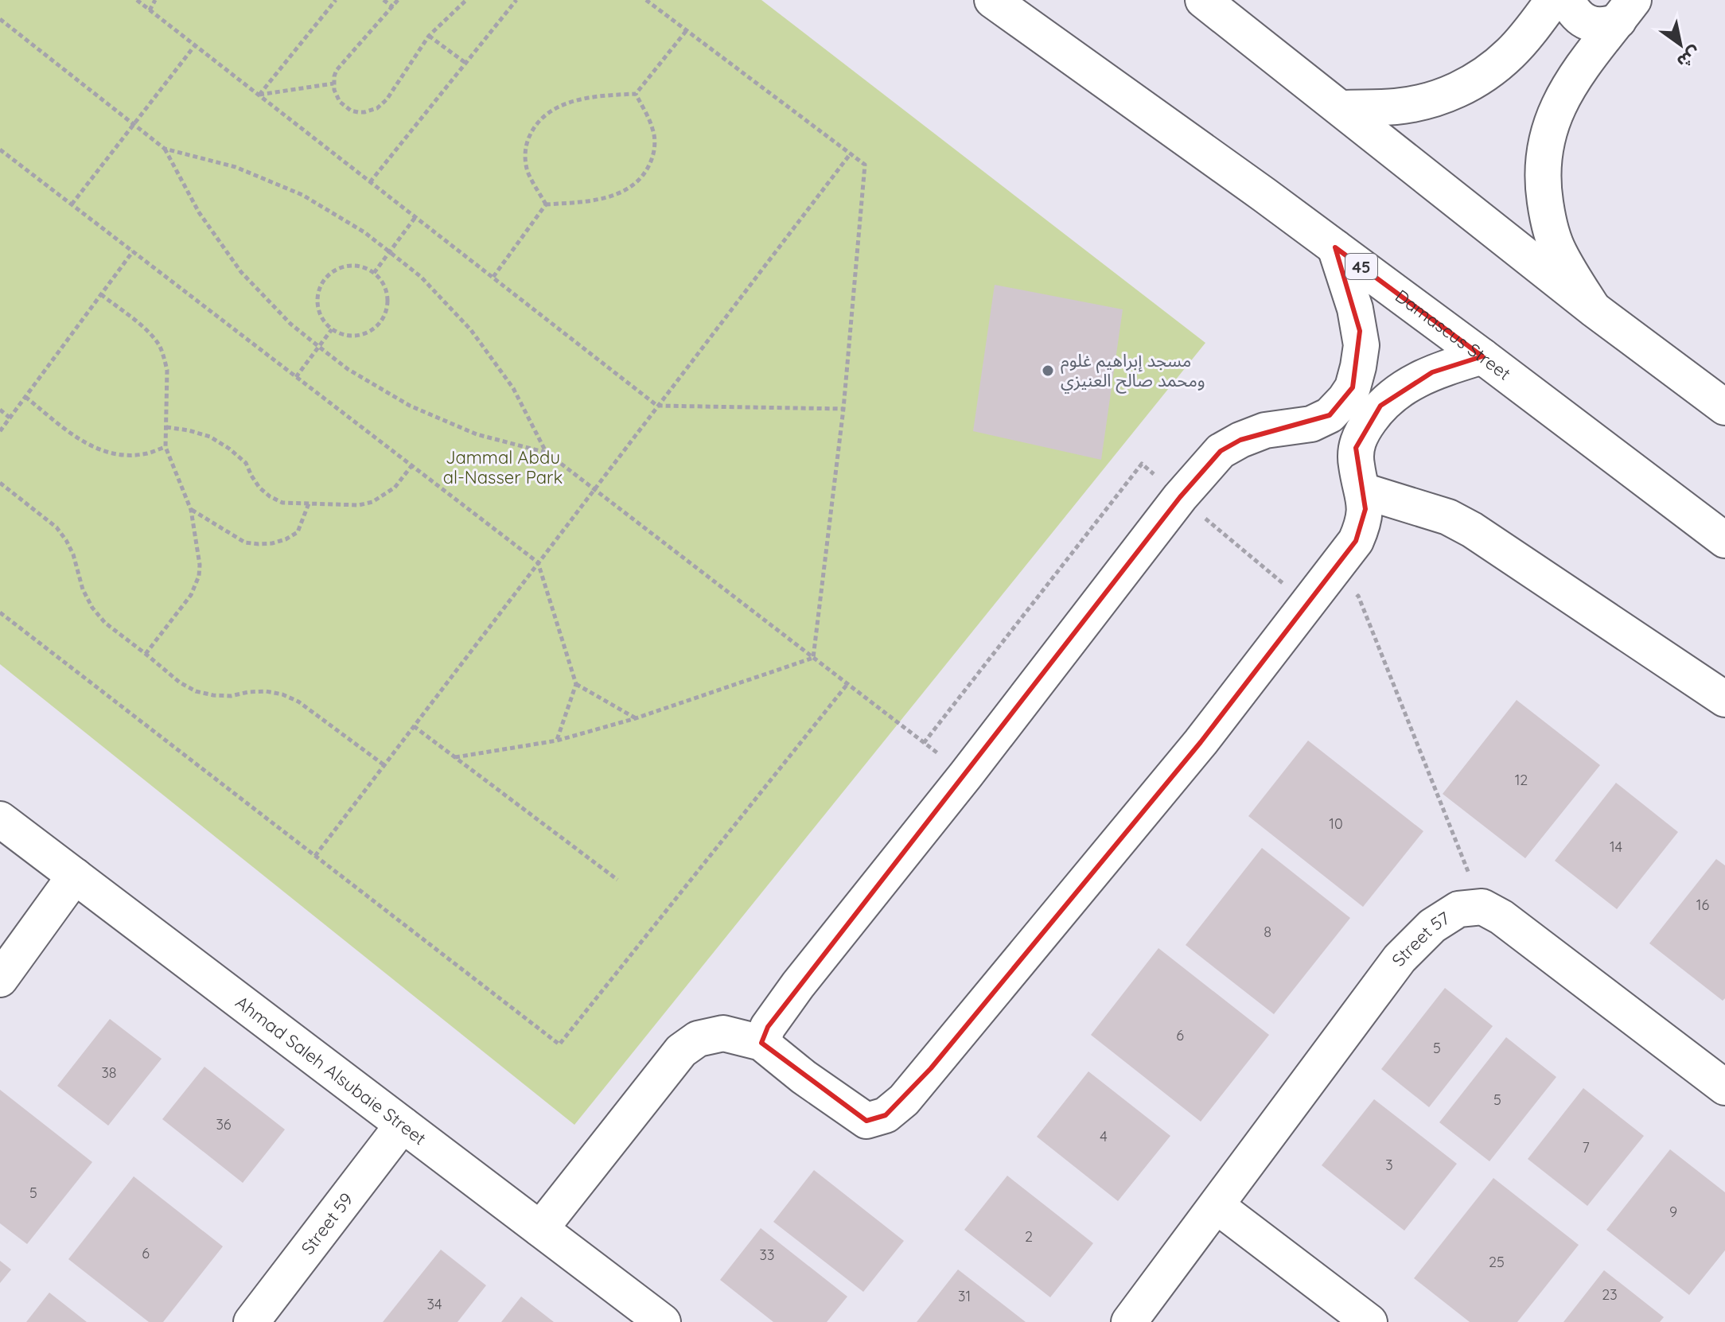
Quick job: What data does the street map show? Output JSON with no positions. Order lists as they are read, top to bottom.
{
  "streets": {
    "street": [
      "45",
      "Damascus Street",
      "Street 57",
      "Ahmad Saleh Alsubaie Street",
      "Street 59"
    ]
  },
  "crossings": [
    ["Ahmad Saleh Alsubaie Street", "Street 59"]
  ],
  "parks": ["Jammal Abdu al-Nasser Park"],
  "places": ["مسجد إبراهيم غلوم ومحمد صالح العنيزي"],
  "house_numbers": [
    "12",
    "10",
    "14",
    "16",
    "8",
    "6",
    "5",
    "38",
    "5",
    "36",
    "4",
    "7",
    "3",
    "5",
    "9",
    "2",
    "6",
    "33",
    "25",
    "23",
    "31",
    "34"
  ],
  "north": "bottom right"
}
